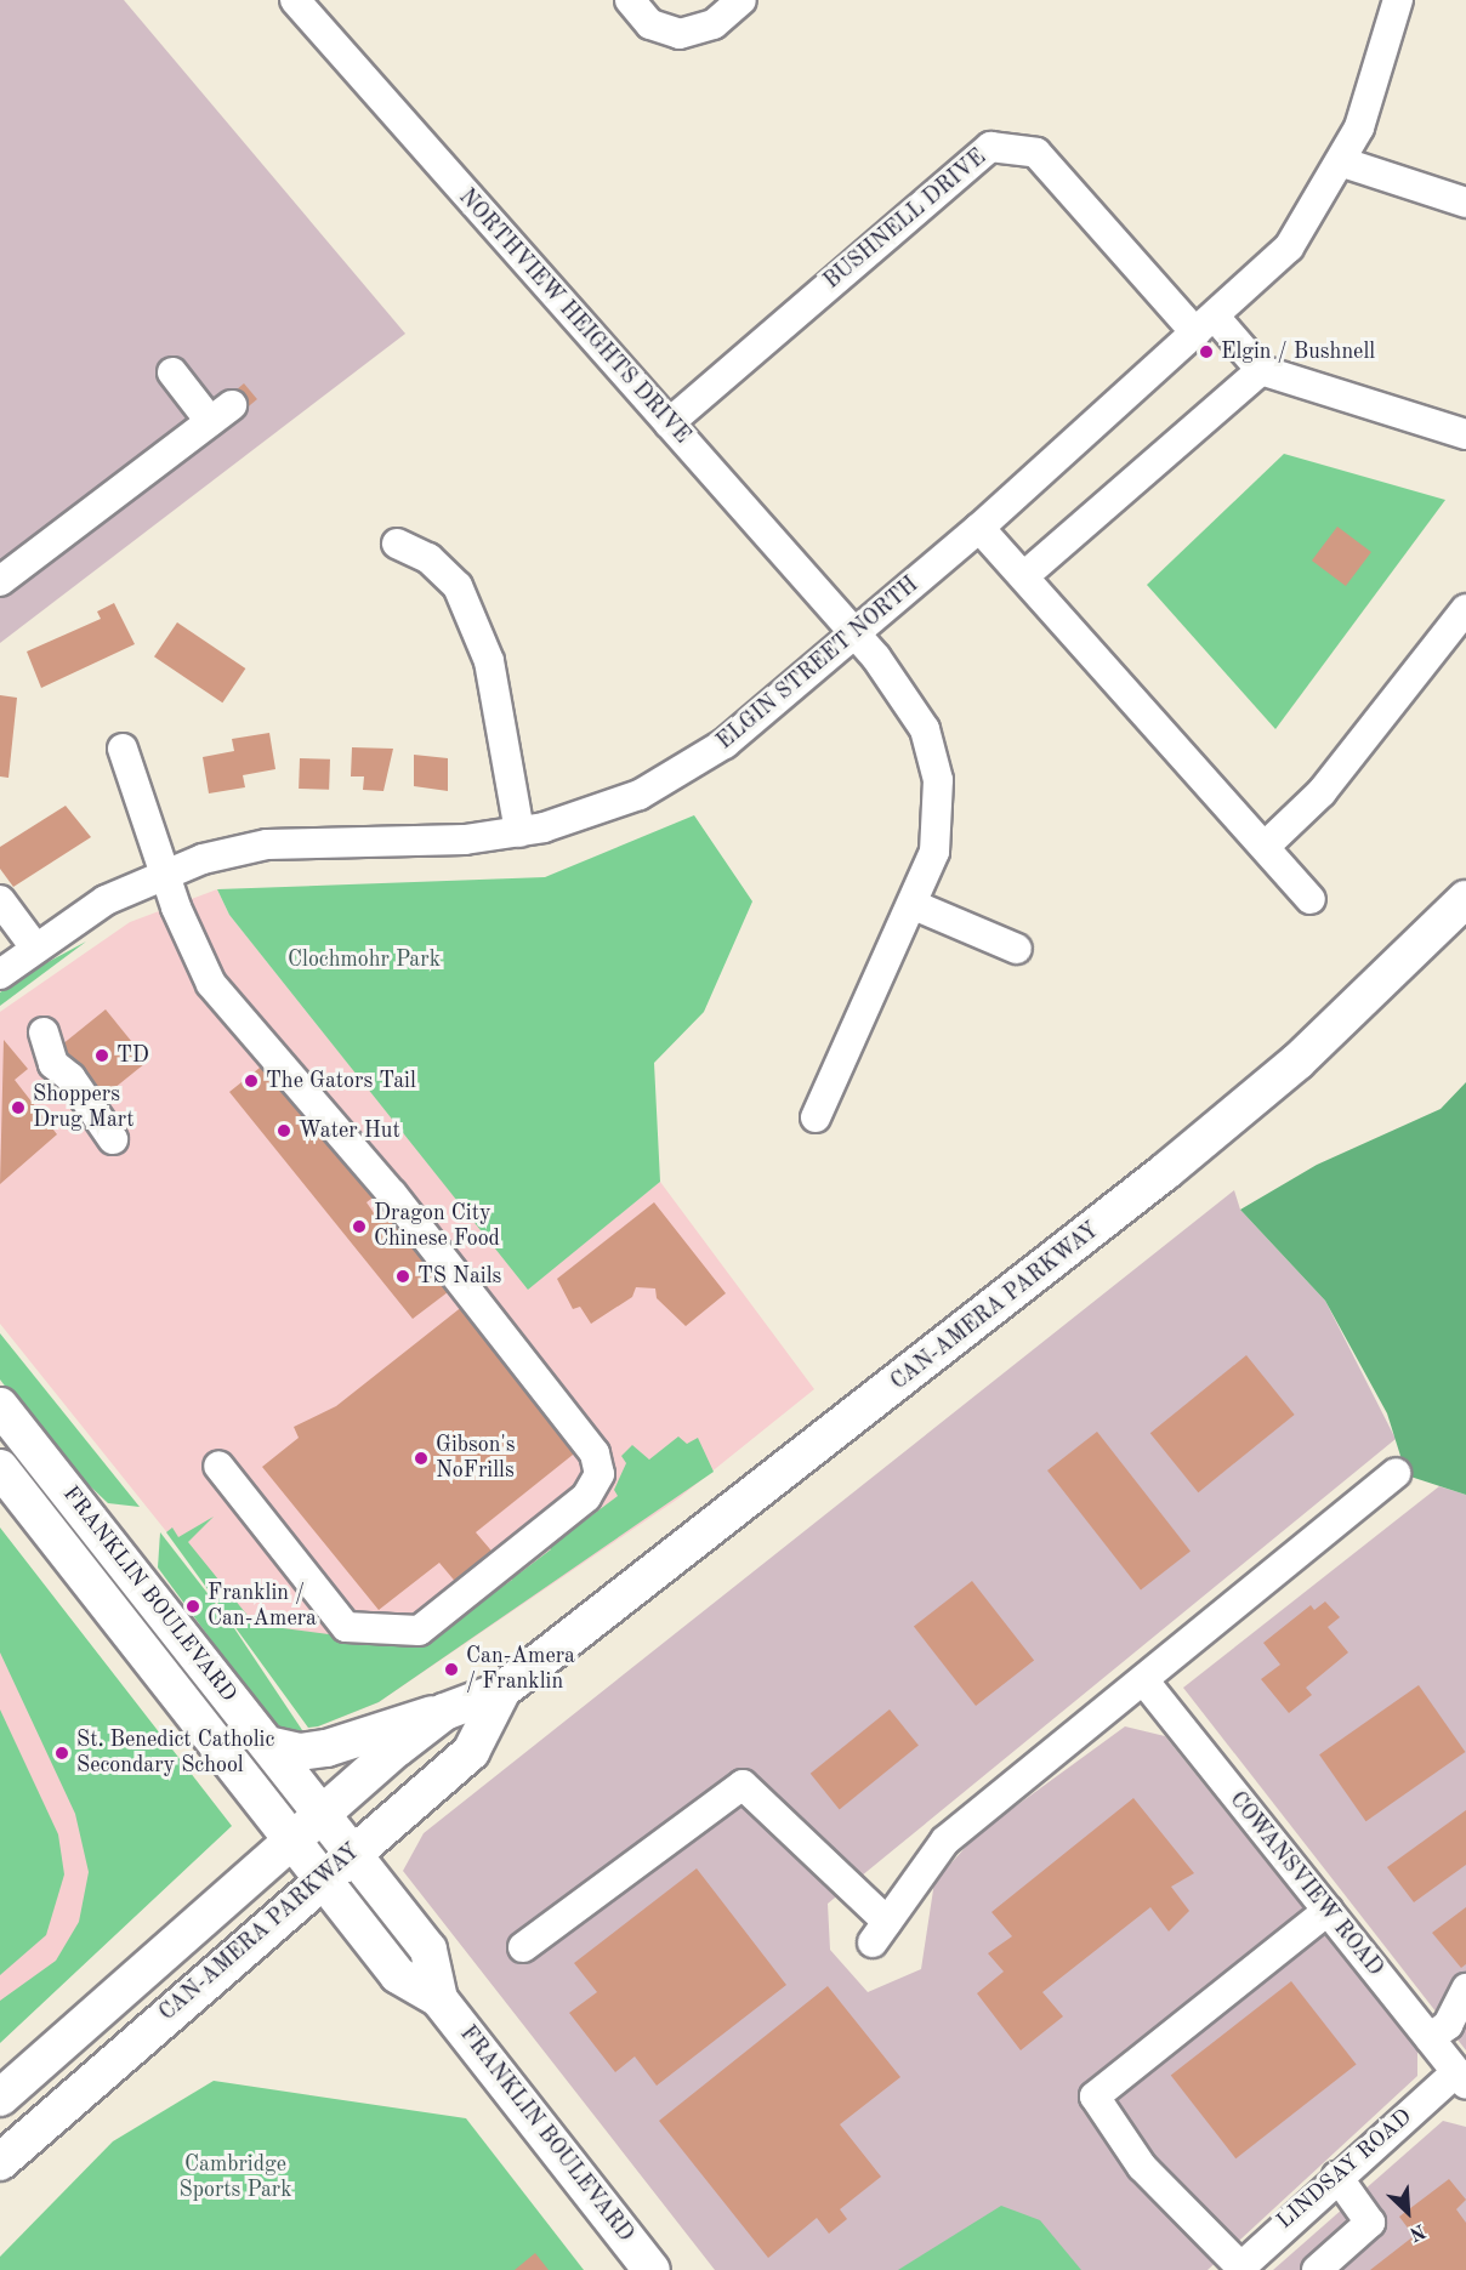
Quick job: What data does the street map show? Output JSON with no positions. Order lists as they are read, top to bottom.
{
  "streets": {
    "main road": ["CAN-AMERA PARKWAY", "FRANKLIN BOULEVARD"],
    "street": [
      "BUSHNELL DRIVE",
      "NORTHVIEW HEIGHTS DRIVE",
      "ELGIN STREET NORTH",
      "COWANSVIEW ROAD",
      "LINDSAY ROAD"
    ]
  },
  "crossings": [
    ["BUSHNELL DRIVE", "NORTHVIEW HEIGHTS DRIVE"],
    ["BUSHNELL DRIVE", "ELGIN STREET NORTH"],
    ["NORTHVIEW HEIGHTS DRIVE", "ELGIN STREET NORTH"],
    ["CAN-AMERA PARKWAY", "FRANKLIN BOULEVARD"],
    ["COWANSVIEW ROAD", "LINDSAY ROAD"]
  ],
  "parks": ["Clochmohr Park", "Cambridge Sports Park"],
  "places": [
    "Elgin / Bushnell",
    "TD",
    "The Gators Tail",
    "Shoppers Drug Mart",
    "Water Hut",
    "Dragon City Chinese Food",
    "TS Nails",
    "Gibson's NoFrills",
    "Franklin / Can-Amera",
    "Can-Amera / Franklin",
    "St. Benedict Catholic Secondary School"
  ],
  "north": "bottom right"
}
